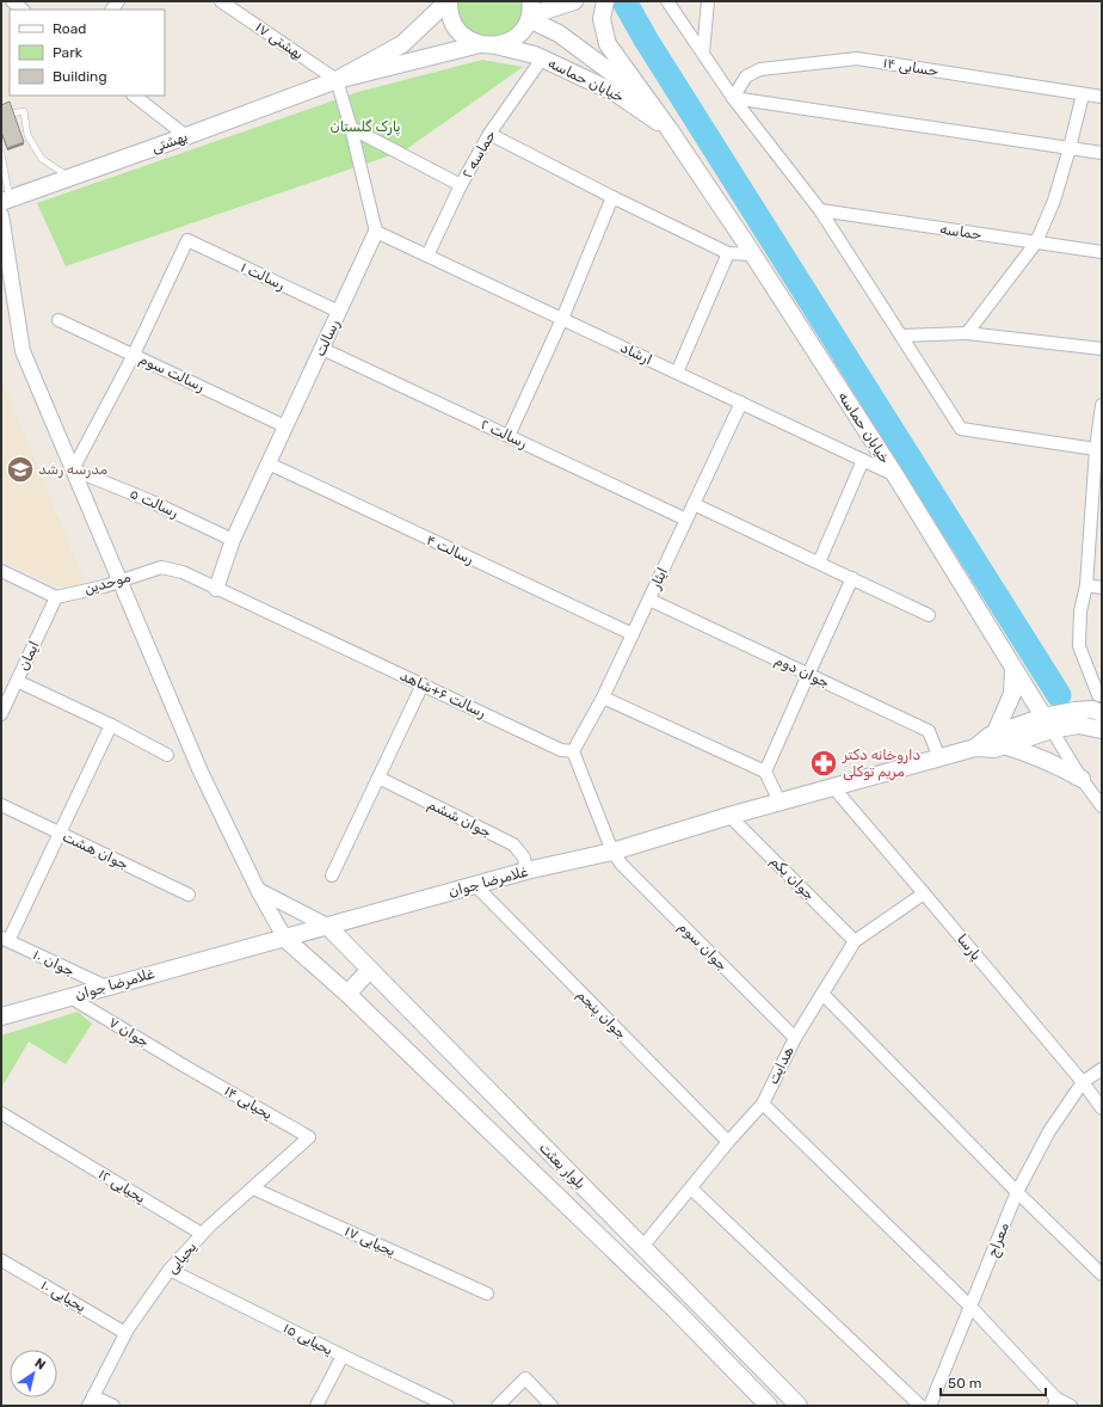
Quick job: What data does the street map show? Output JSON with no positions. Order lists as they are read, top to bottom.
{
  "streets": {
    "main road": [
      "خیابان حماسه",
      "بهشتی",
      "غلامرضا جوان",
      "بلوار بعثت"
    ],
    "street": [
      "بهشتی ۱۷",
      "حسابی ۱۴",
      "حماسه ۲",
      "حماسه",
      "رسالت ۱",
      "رسالت",
      "ارشاد",
      "رسالت سوم",
      "رسالت ۲",
      "رسالت ۵",
      "رسالت ۴",
      "ایثار",
      "موحدین",
      "ایمان",
      "جوان دوم",
      "رسالت ۶+شاهد",
      "جوان ششم",
      "جوان هشت",
      "جوان یکم",
      "جوان سوم",
      "پارسا",
      "جوان ۱۰",
      "جوان پنجم",
      "جوان ۷",
      "هدایت",
      "یحیایی ۱۴",
      "یحیایی ۱۲",
      "معراج",
      "یحیایی ۱۷",
      "یحیایی",
      "یحیایی ۱۰",
      "یحیایی ۱۵"
    ]
  },
  "crossings": [
    ["بهشتی ۱۷", "بهشتی"],
    ["خیابان حماسه", "حماسه ۲"],
    ["خیابان حماسه", "ارشاد"],
    ["خیابان حماسه", "غلامرضا جوان"],
    ["حماسه ۲", "ارشاد"],
    ["رسالت ۱", "رسالت"],
    ["رسالت ۱", "رسالت سوم"],
    ["رسالت", "ارشاد"],
    ["رسالت", "رسالت سوم"],
    ["رسالت", "رسالت ۲"],
    ["رسالت", "رسالت ۵"],
    ["رسالت", "رسالت ۴"],
    ["رسالت", "موحدین"],
    ["رسالت", "رسالت ۶+شاهد"],
    ["ارشاد", "ایثار"],
    ["رسالت ۲", "ایثار"],
    ["رسالت ۴", "ایثار"],
    ["ایثار", "جوان دوم"],
    ["ایثار", "رسالت ۶+شاهد"],
    ["موحدین", "ایمان"],
    ["موحدین", "رسالت ۶+شاهد"],
    ["جوان دوم", "غلامرضا جوان"],
    ["جوان ششم", "غلامرضا جوان"],
    ["جوان یکم", "غلامرضا جوان"],
    ["جوان یکم", "هدایت"],
    ["غلامرضا جوان", "جوان سوم"],
    ["غلامرضا جوان", "پارسا"],
    ["غلامرضا جوان", "جوان ۱۰"],
    ["غلامرضا جوان", "جوان پنجم"],
    ["غلامرضا جوان", "جوان ۷"],
    ["غلامرضا جوان", "بلوار بعثت"],
    ["جوان سوم", "هدایت"],
    ["پارسا", "هدایت"],
    ["پارسا", "معراج"],
    ["جوان پنجم", "هدایت"],
    ["جوان ۷", "یحیایی ۱۴"],
    ["هدایت", "بلوار بعثت"],
    ["یحیایی ۱۴", "یحیایی"],
    ["یحیایی ۱۲", "یحیایی"],
    ["یحیایی ۱۷", "یحیایی"],
    ["یحیایی", "یحیایی ۱۰"],
    ["یحیایی", "یحیایی ۱۵"]
  ],
  "parks": ["پارک گلستان"],
  "places": {
    "school or university": ["مدرسه رشد"],
    "pharmacy": ["داروخانه دکتر مریم توکلی"]
  },
  "legend": ["Road", "Park", "Building"],
  "scale_bar": "50 m",
  "north": "top right"
}
